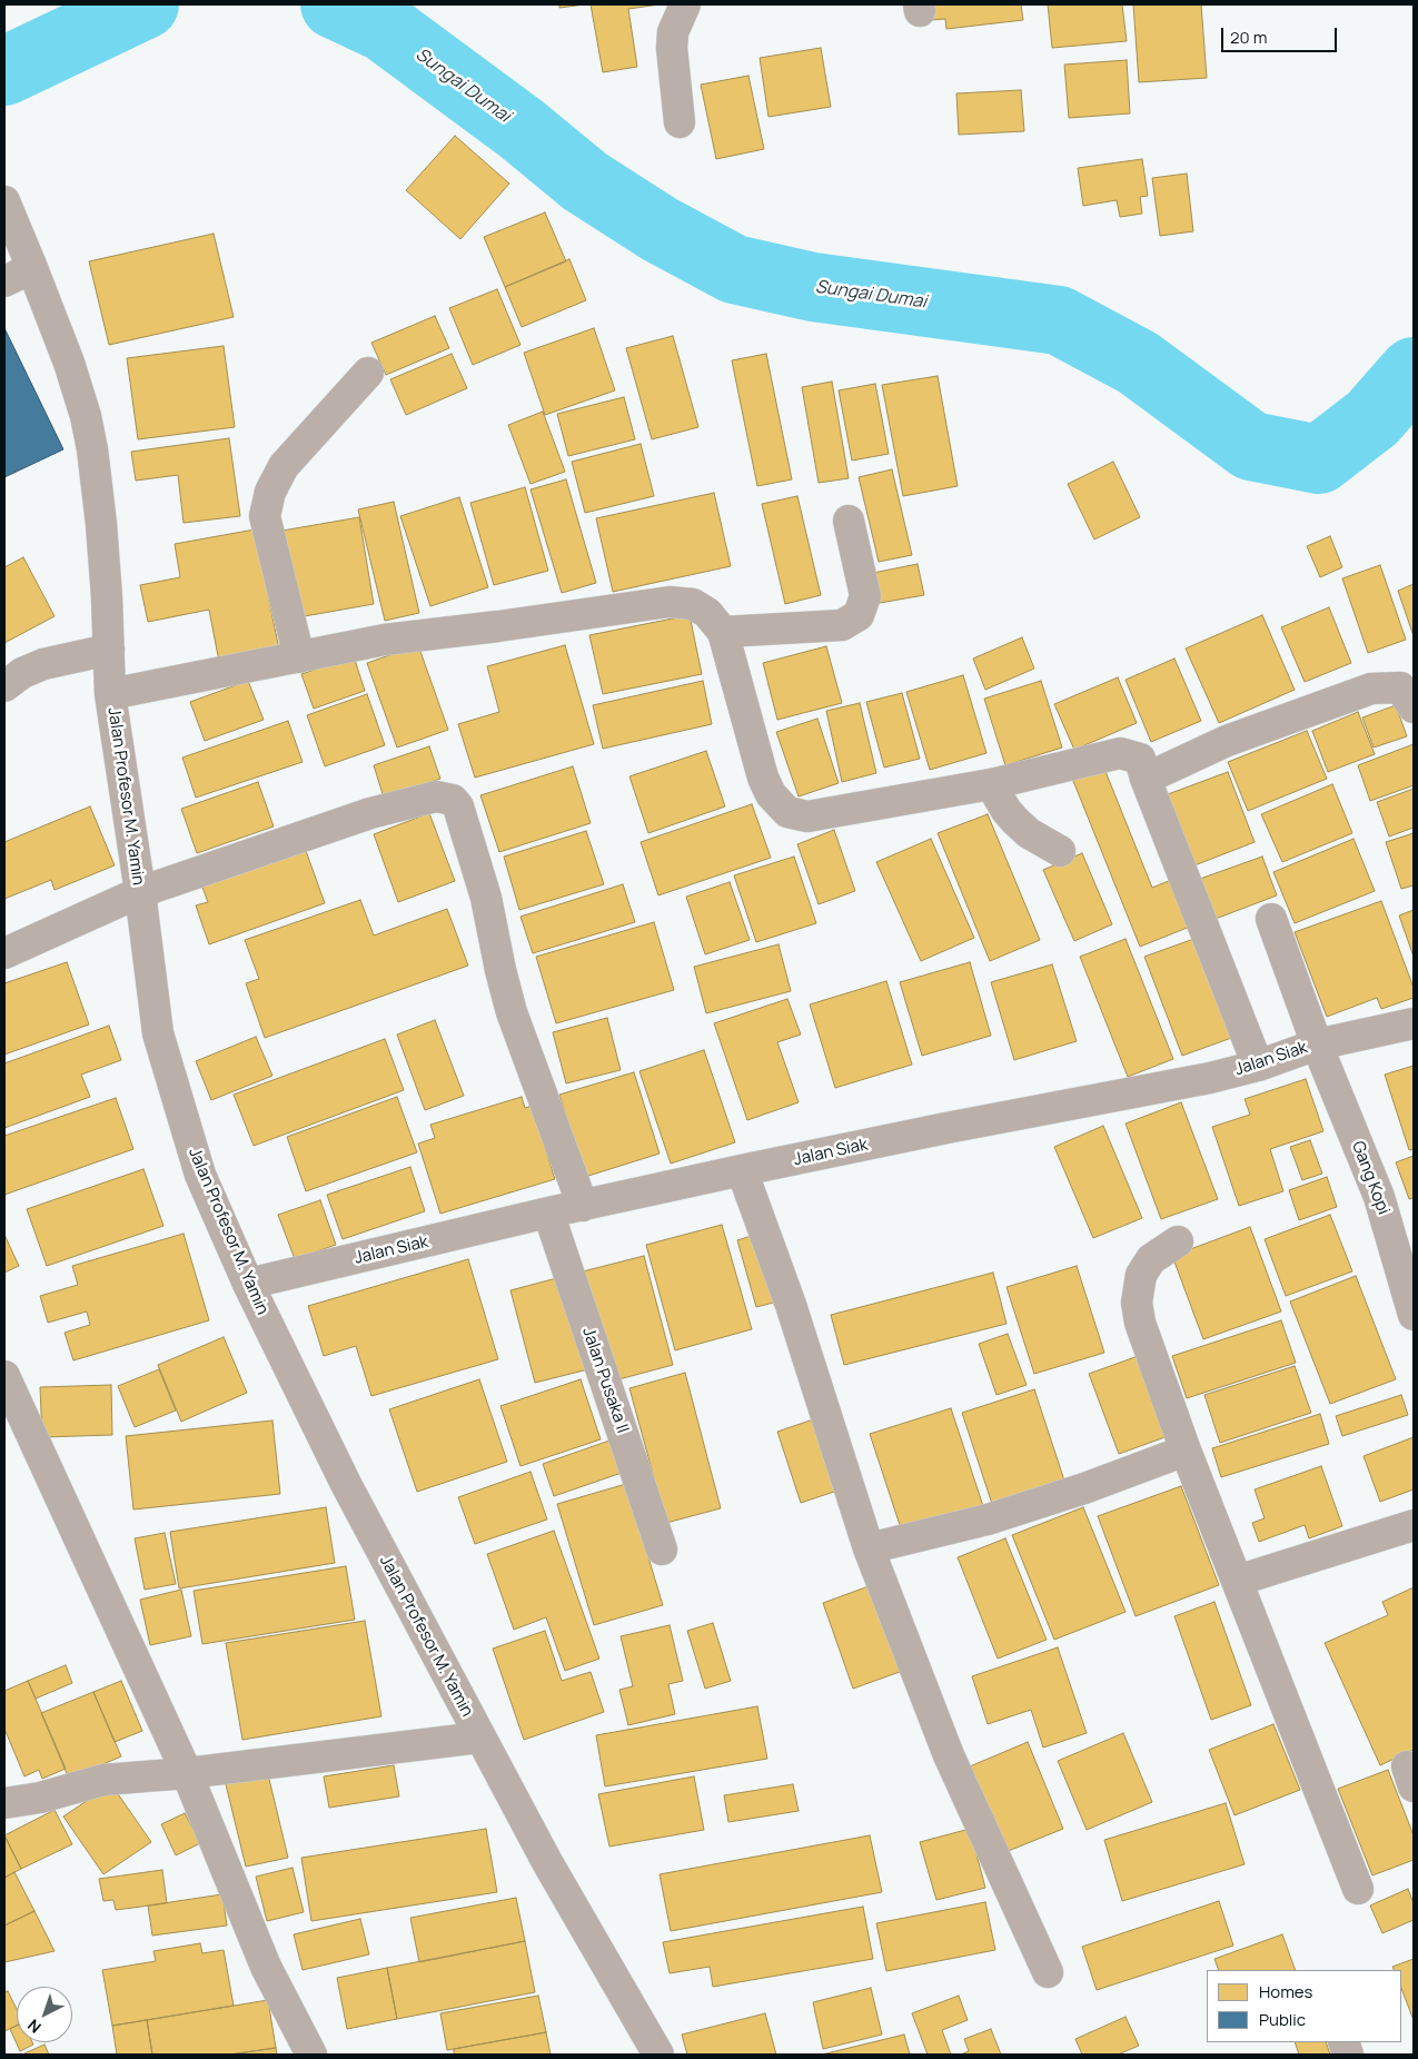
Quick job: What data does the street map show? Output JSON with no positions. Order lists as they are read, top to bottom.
{
  "streets": {
    "street": [
      "Jalan Profesor M. Yamin",
      "Jalan Siak",
      "Gang Kopi",
      "Jalan Pusaka II"
    ]
  },
  "crossings": [
    ["Jalan Profesor M. Yamin", "Jalan Siak"],
    ["Jalan Siak", "Gang Kopi"],
    ["Jalan Siak", "Jalan Pusaka II"]
  ],
  "water": ["Sungai Dumai"],
  "legend": ["Homes", "Public"],
  "scale_bar": "20 m",
  "north": "bottom left"
}
